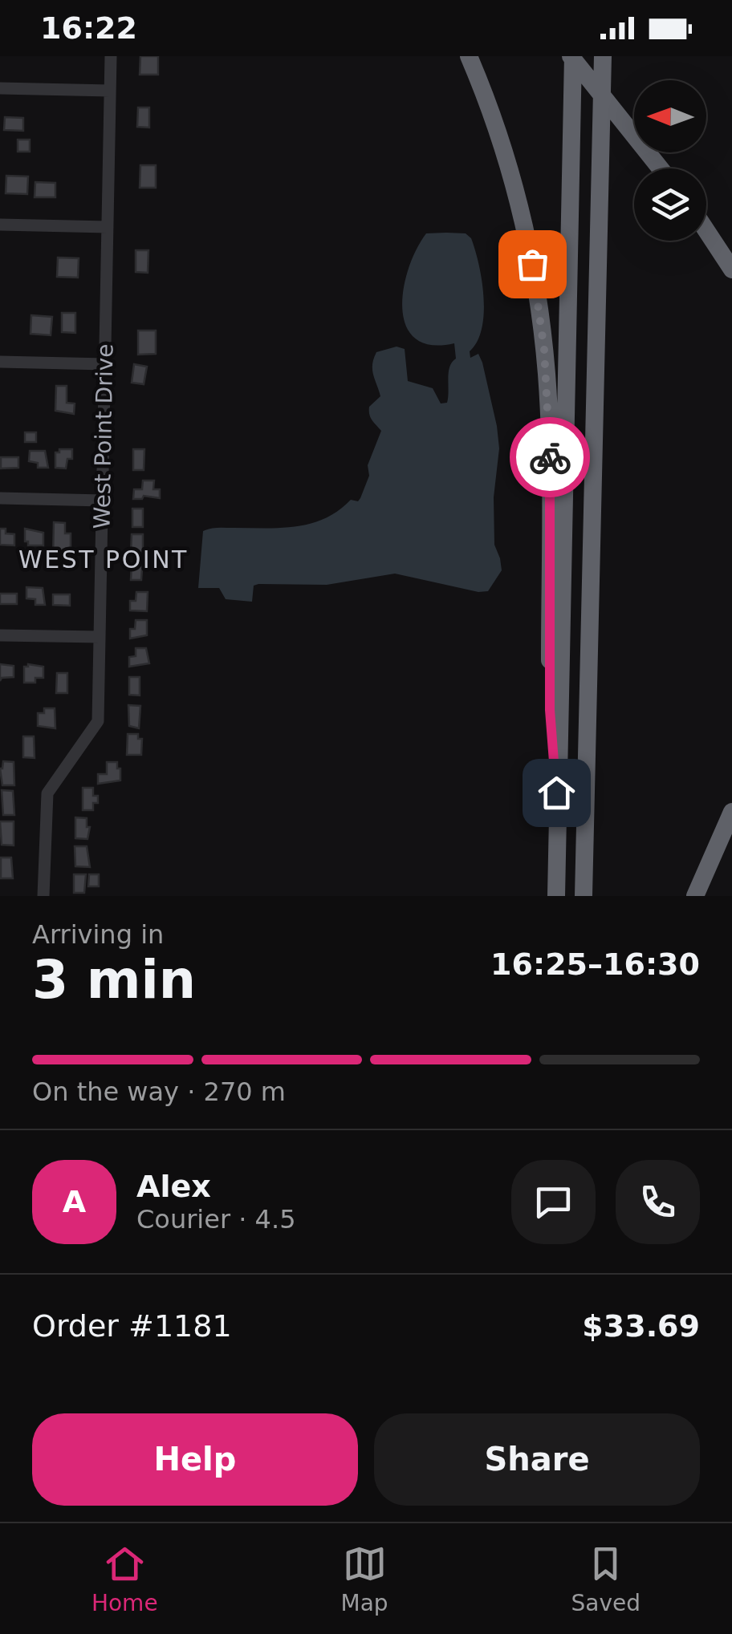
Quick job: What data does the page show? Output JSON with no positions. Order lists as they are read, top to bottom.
{
  "streets": {
    "street": ["West Point Drive"]
  },
  "districts": ["WEST POINT"],
  "north": "left",
  "page": {
    "status": "16:22",
    "heading": ["3 min", "Arriving in", "16:25–16:30"],
    "panel": [
      "Alex",
      "Courier · 4.5",
      "Order #1181",
      "$33.69"
    ],
    "bar": "On the way · 270 m",
    "round": "A",
    "buttons": ["Help", "Share"],
    "tabs": ["Home", "Map", "Saved"]
  }
}
